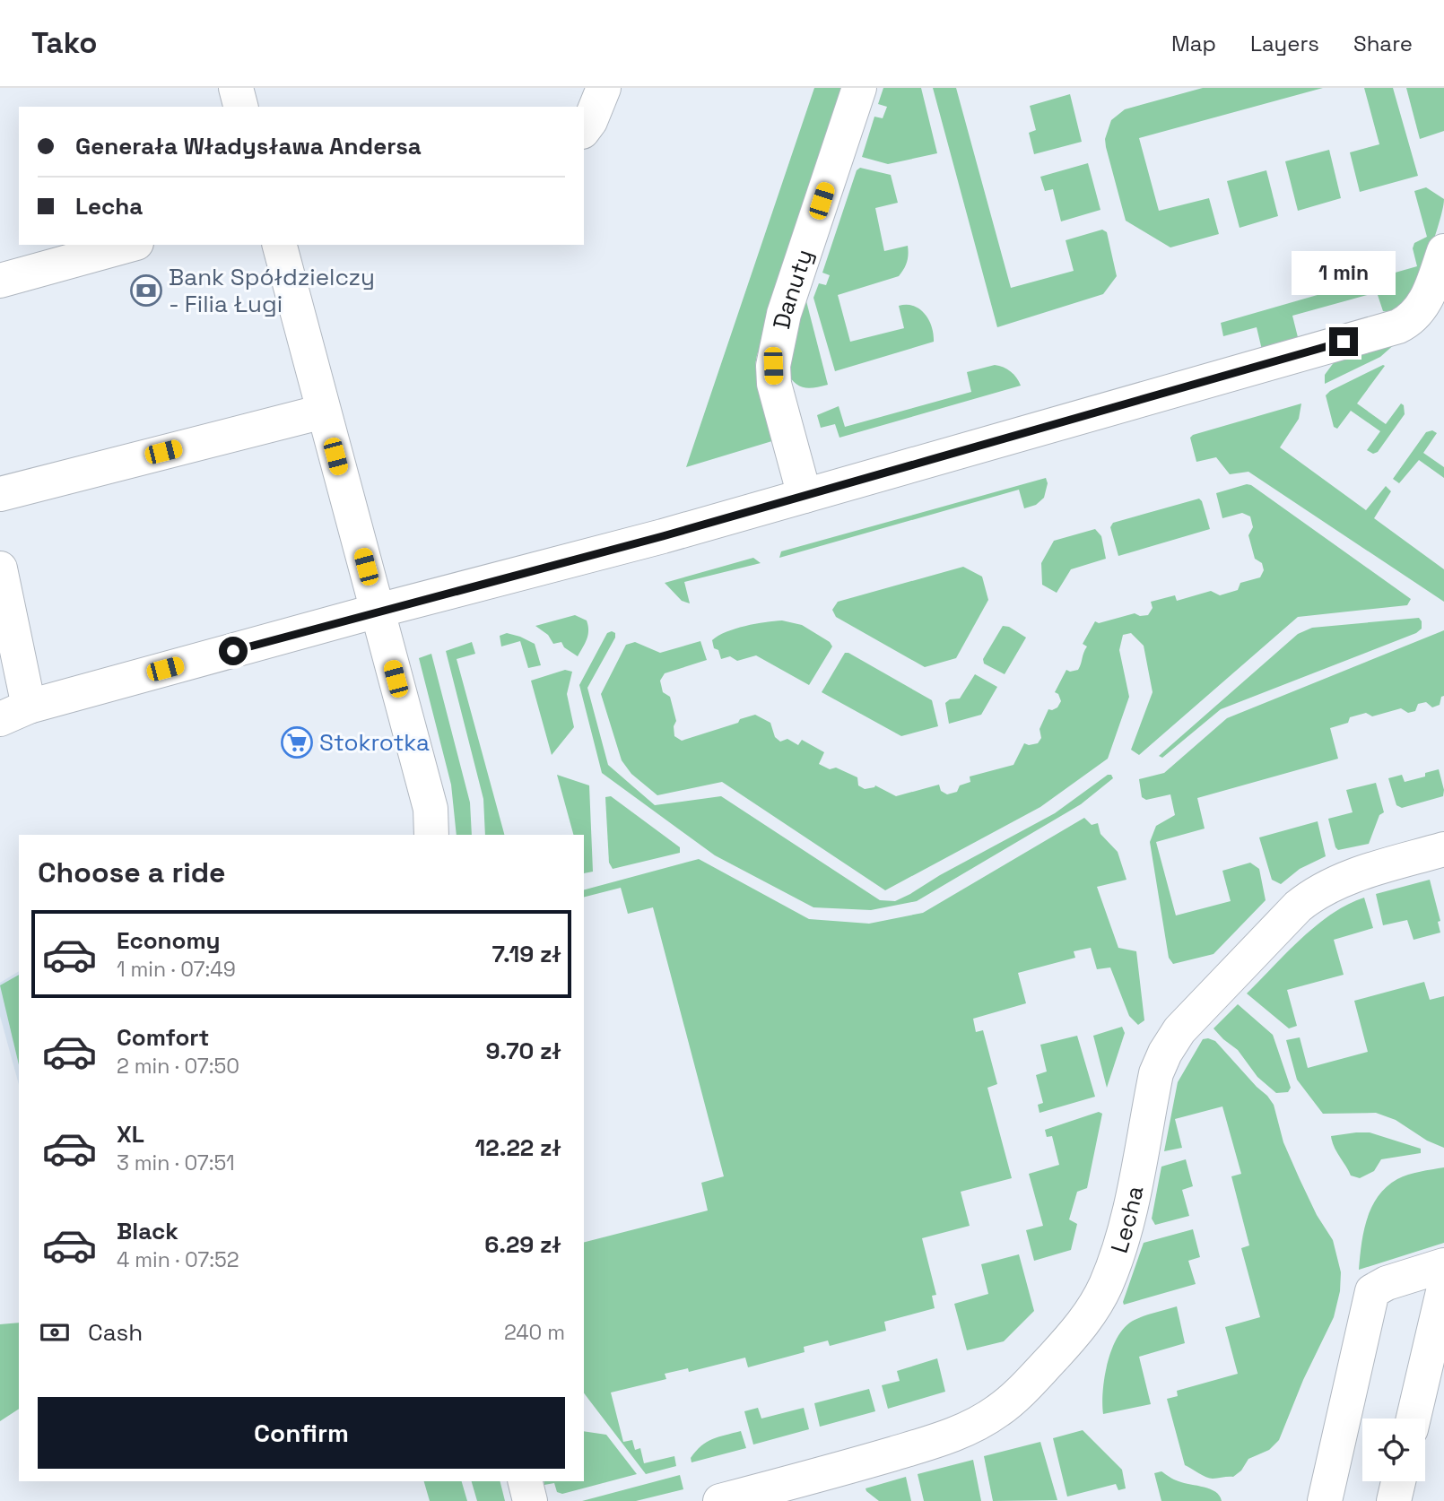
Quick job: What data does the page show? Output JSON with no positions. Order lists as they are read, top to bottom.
{
  "streets": {
    "street": ["Danuty", "Lecha"]
  },
  "places": {
    "bank": ["Bank Spółdzielczy - Filia Ługi"],
    "supermarket": ["Stokrotka"]
  },
  "page": {
    "header": "Tako",
    "nav": ["Map", "Layers", "Share"],
    "banner": ["Generała Władysława Andersa", "Lecha"],
    "bubble": "1 min",
    "heading": "Choose a ride",
    "list": [
      {
        "name": "Economy",
        "note": "1 min · 07:49",
        "value": "7.19 zł"
      },
      {
        "name": "Comfort",
        "note": "2 min · 07:50",
        "value": "9.70 zł"
      },
      {
        "name": "XL",
        "note": "3 min · 07:51",
        "value": "12.22 zł"
      },
      {
        "name": "Black",
        "note": "4 min · 07:52",
        "value": "6.29 zł"
      }
    ],
    "pay": ["Cash", "240 m"],
    "buttons": "Confirm"
  }
}
